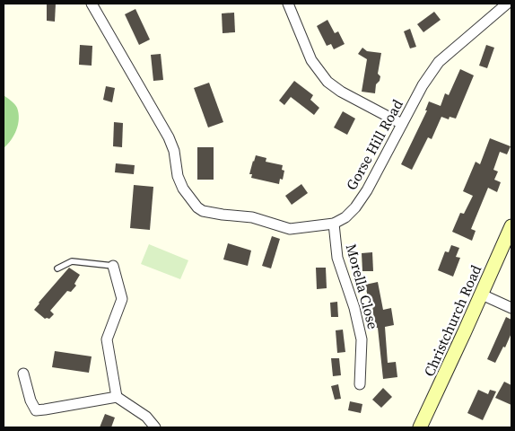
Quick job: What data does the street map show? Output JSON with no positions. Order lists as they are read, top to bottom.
{
  "streets": {
    "main road": ["Christchurch Road"],
    "street": ["Gorse Hill Road", "Morella Close"]
  },
  "crossings": [
    ["Gorse Hill Road", "Morella Close"]
  ]
}
